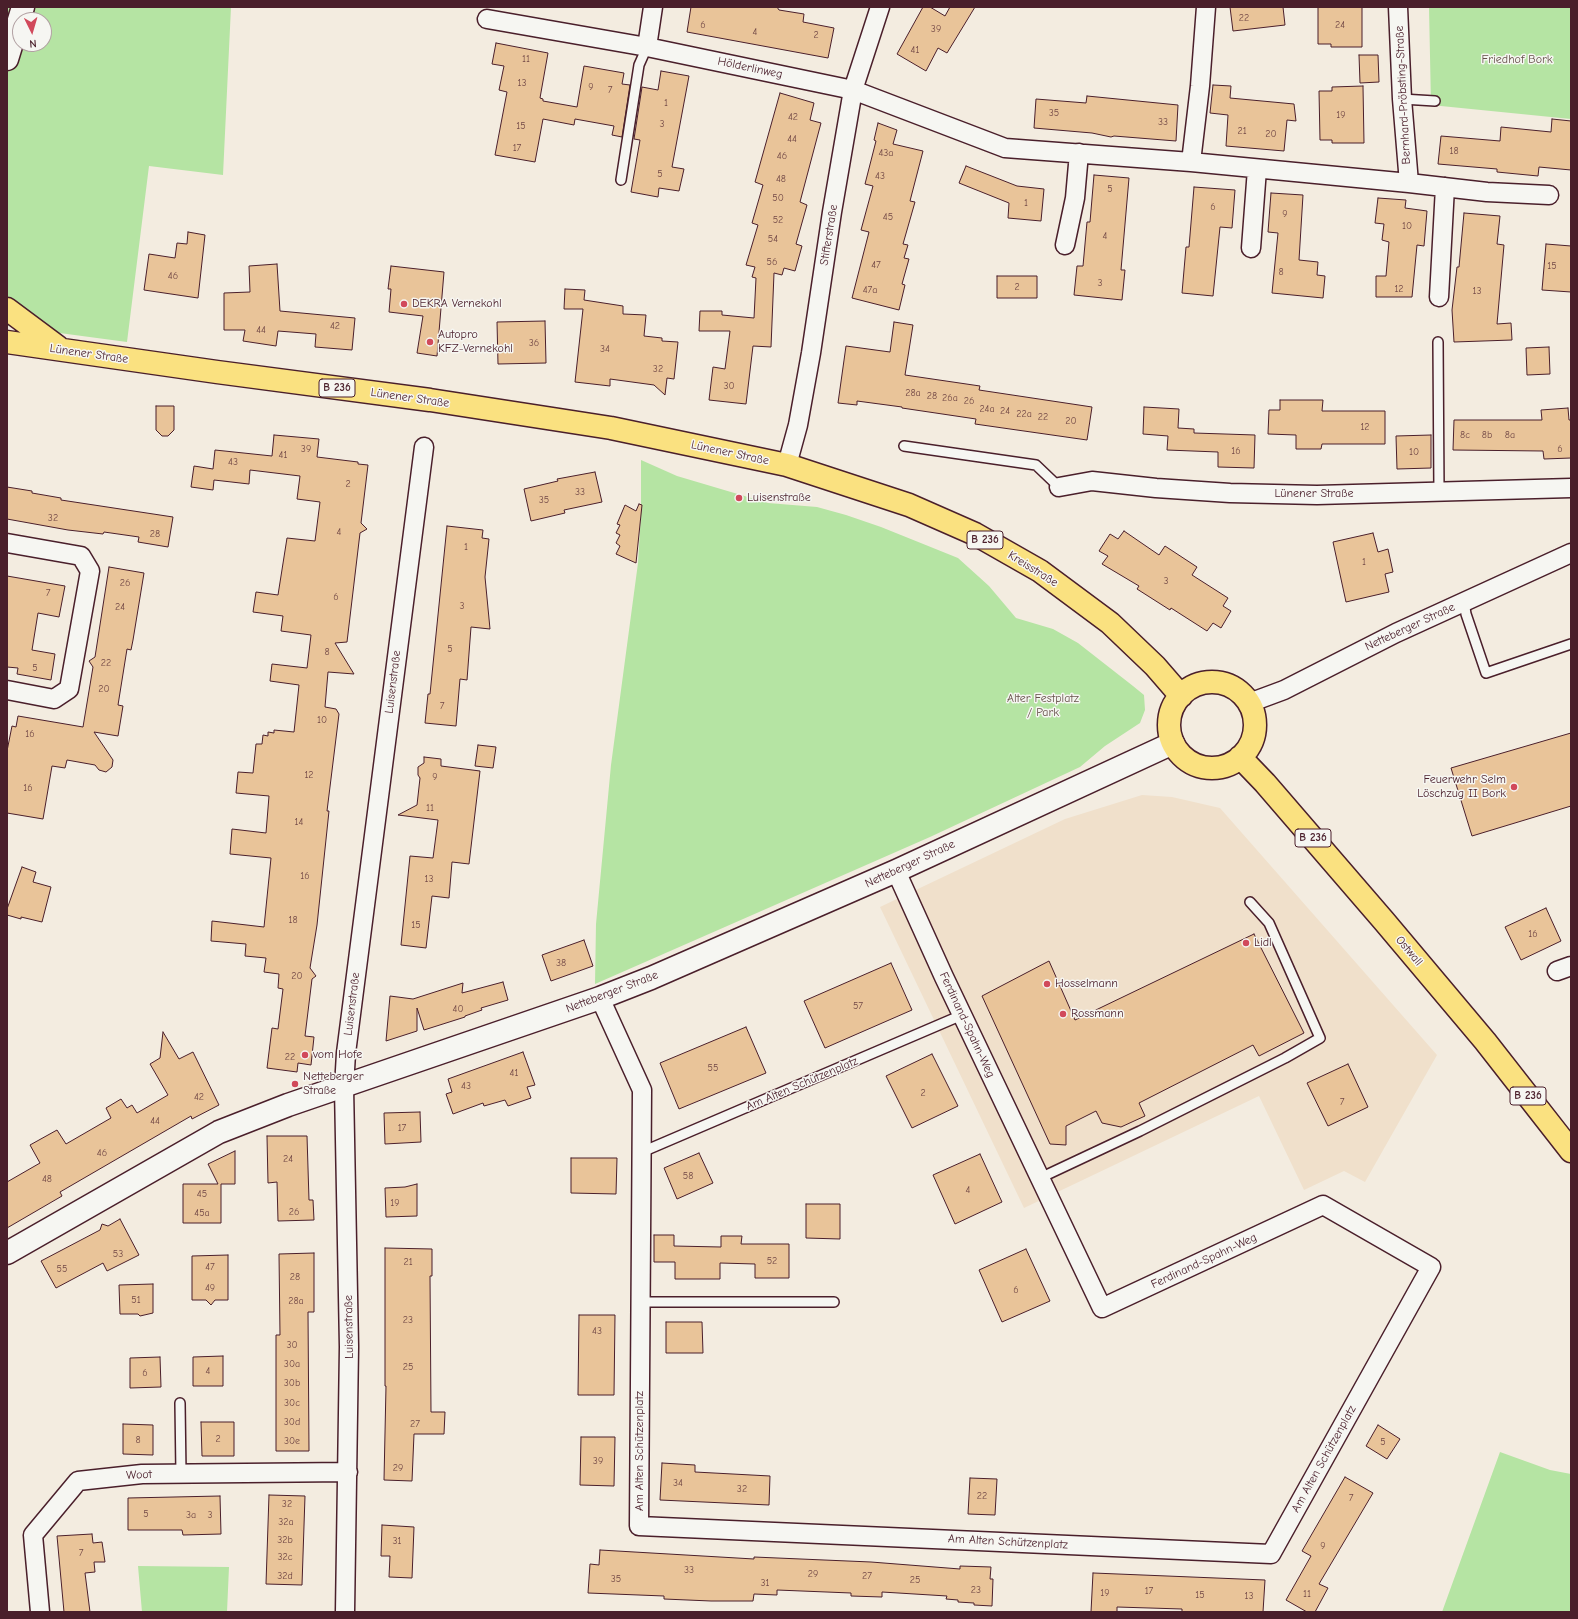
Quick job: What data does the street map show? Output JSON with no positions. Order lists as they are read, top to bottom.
{
  "streets": {
    "main road": [
      "Lünener Straße",
      "B 236",
      "Kreisstraße",
      "Ostwall"
    ],
    "street": [
      "Hölderlinweg",
      "Bernhard-Pröbsting-Straße",
      "Stifterstraße",
      "Netteberger Straße",
      "Luisenstraße",
      "Ferdinand-Spahn-Weg",
      "Am Alten Schützenplatz",
      "Woot"
    ]
  },
  "crossings": [
    ["Hölderlinweg", "Bernhard-Pröbsting-Straße"],
    ["Hölderlinweg", "Stifterstraße"],
    ["Stifterstraße", "Lünener Straße"],
    ["Stifterstraße", "Kreisstraße"],
    ["Lünener Straße", "B 236"],
    ["Lünener Straße", "Kreisstraße"],
    ["Kreisstraße", "Netteberger Straße"],
    ["Kreisstraße", "Ostwall"],
    ["Netteberger Straße", "Luisenstraße"],
    ["Netteberger Straße", "Ostwall"],
    ["Netteberger Straße", "Ferdinand-Spahn-Weg"],
    ["Netteberger Straße", "Am Alten Schützenplatz"],
    ["Luisenstraße", "Woot"],
    ["Ferdinand-Spahn-Weg", "Am Alten Schützenplatz"]
  ],
  "parks": ["Friedhof Bork", "Alter Festplatz / Park"],
  "places": [
    "DEKRA Vernekohl",
    "Autopro KFZ-Vernekohl",
    "Luisenstraße",
    "Feuerwehr Selm Löschzug II Bork",
    "Lidl",
    "Hosselmann",
    "Rossmann",
    "vom Hofe",
    "Netteberger Straße"
  ],
  "house_numbers": [
    "22",
    "6",
    "24",
    "39",
    "4",
    "2",
    "41",
    "11",
    "13",
    "9",
    "7",
    "1",
    "35",
    "19",
    "42",
    "33",
    "3",
    "15",
    "21",
    "20",
    "44",
    "17",
    "18",
    "43a",
    "46",
    "5",
    "43",
    "48",
    "5",
    "50",
    "1",
    "6",
    "9",
    "45",
    "52",
    "10",
    "4",
    "54",
    "56",
    "47",
    "15",
    "8",
    "46",
    "3",
    "2",
    "12",
    "47a",
    "13",
    "42",
    "44",
    "36",
    "34",
    "32",
    "30",
    "28a",
    "28",
    "26a",
    "26",
    "24a",
    "24",
    "22a",
    "22",
    "20",
    "12",
    "8c",
    "8b",
    "8a",
    "39",
    "6",
    "16",
    "10",
    "41",
    "43",
    "2",
    "33",
    "35",
    "32",
    "4",
    "28",
    "1",
    "1",
    "3",
    "26",
    "7",
    "6",
    "3",
    "24",
    "5",
    "8",
    "22",
    "5",
    "20",
    "7",
    "10",
    "16",
    "12",
    "9",
    "16",
    "11",
    "14",
    "16",
    "13",
    "18",
    "15",
    "16",
    "38",
    "20",
    "57",
    "40",
    "22",
    "55",
    "41",
    "43",
    "2",
    "42",
    "7",
    "44",
    "17",
    "46",
    "24",
    "58",
    "48",
    "4",
    "45",
    "19",
    "26",
    "45a",
    "53",
    "52",
    "21",
    "47",
    "55",
    "28",
    "49",
    "6",
    "51",
    "28a",
    "23",
    "43",
    "30",
    "30a",
    "25",
    "4",
    "6",
    "30b",
    "30c",
    "30d",
    "27",
    "2",
    "8",
    "30e",
    "5",
    "39",
    "29",
    "34",
    "32",
    "22",
    "7",
    "32",
    "5",
    "3a",
    "3",
    "32a",
    "32b",
    "31",
    "9",
    "7",
    "32c",
    "33",
    "29",
    "32d",
    "27",
    "35",
    "25",
    "31",
    "23",
    "17",
    "19",
    "11",
    "15",
    "13"
  ],
  "north": "bottom"
}
